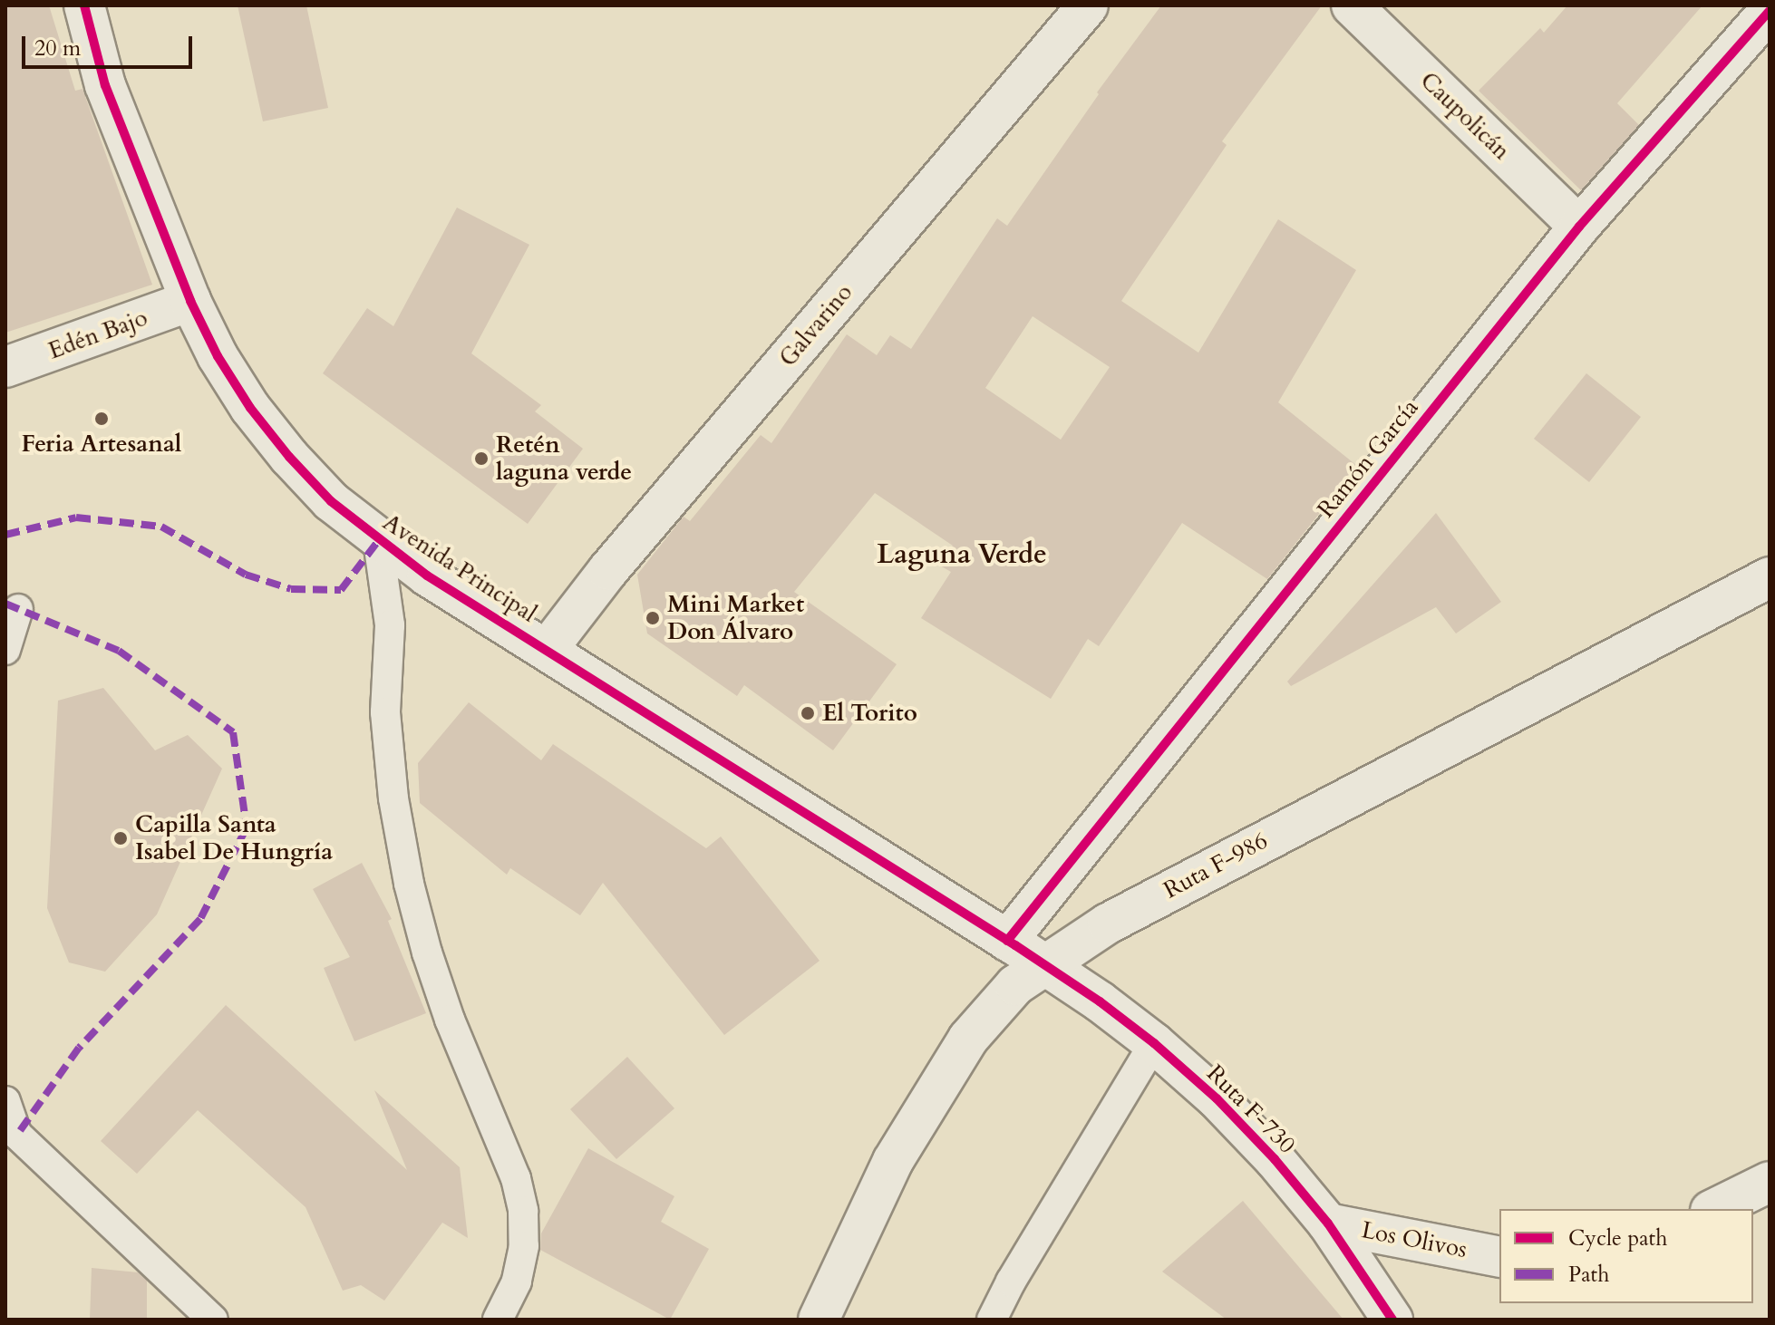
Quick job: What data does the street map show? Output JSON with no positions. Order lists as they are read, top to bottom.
{
  "streets": {
    "street": [
      "Caupolicán",
      "Galvarino",
      "Edén Bajo",
      "Ramón García",
      "Avenida Principal",
      "Ruta F-986",
      "Ruta F-730",
      "Los Olivos"
    ]
  },
  "crossings": [
    ["Caupolicán", "Ramón García"],
    ["Galvarino", "Avenida Principal"],
    ["Edén Bajo", "Avenida Principal"],
    ["Ramón García", "Avenida Principal"],
    ["Avenida Principal", "Ruta F-986"],
    ["Avenida Principal", "Ruta F-730"],
    ["Ruta F-986", "Ruta F-730"],
    ["Ruta F-730", "Los Olivos"]
  ],
  "districts": ["Laguna Verde"],
  "places": [
    "Feria Artesanal",
    "Retén laguna verde",
    "Mini Market Don Álvaro",
    "El Torito",
    "Capilla Santa Isabel De Hungría"
  ],
  "legend": ["Cycle path", "Path"],
  "scale_bar": "20 m"
}
